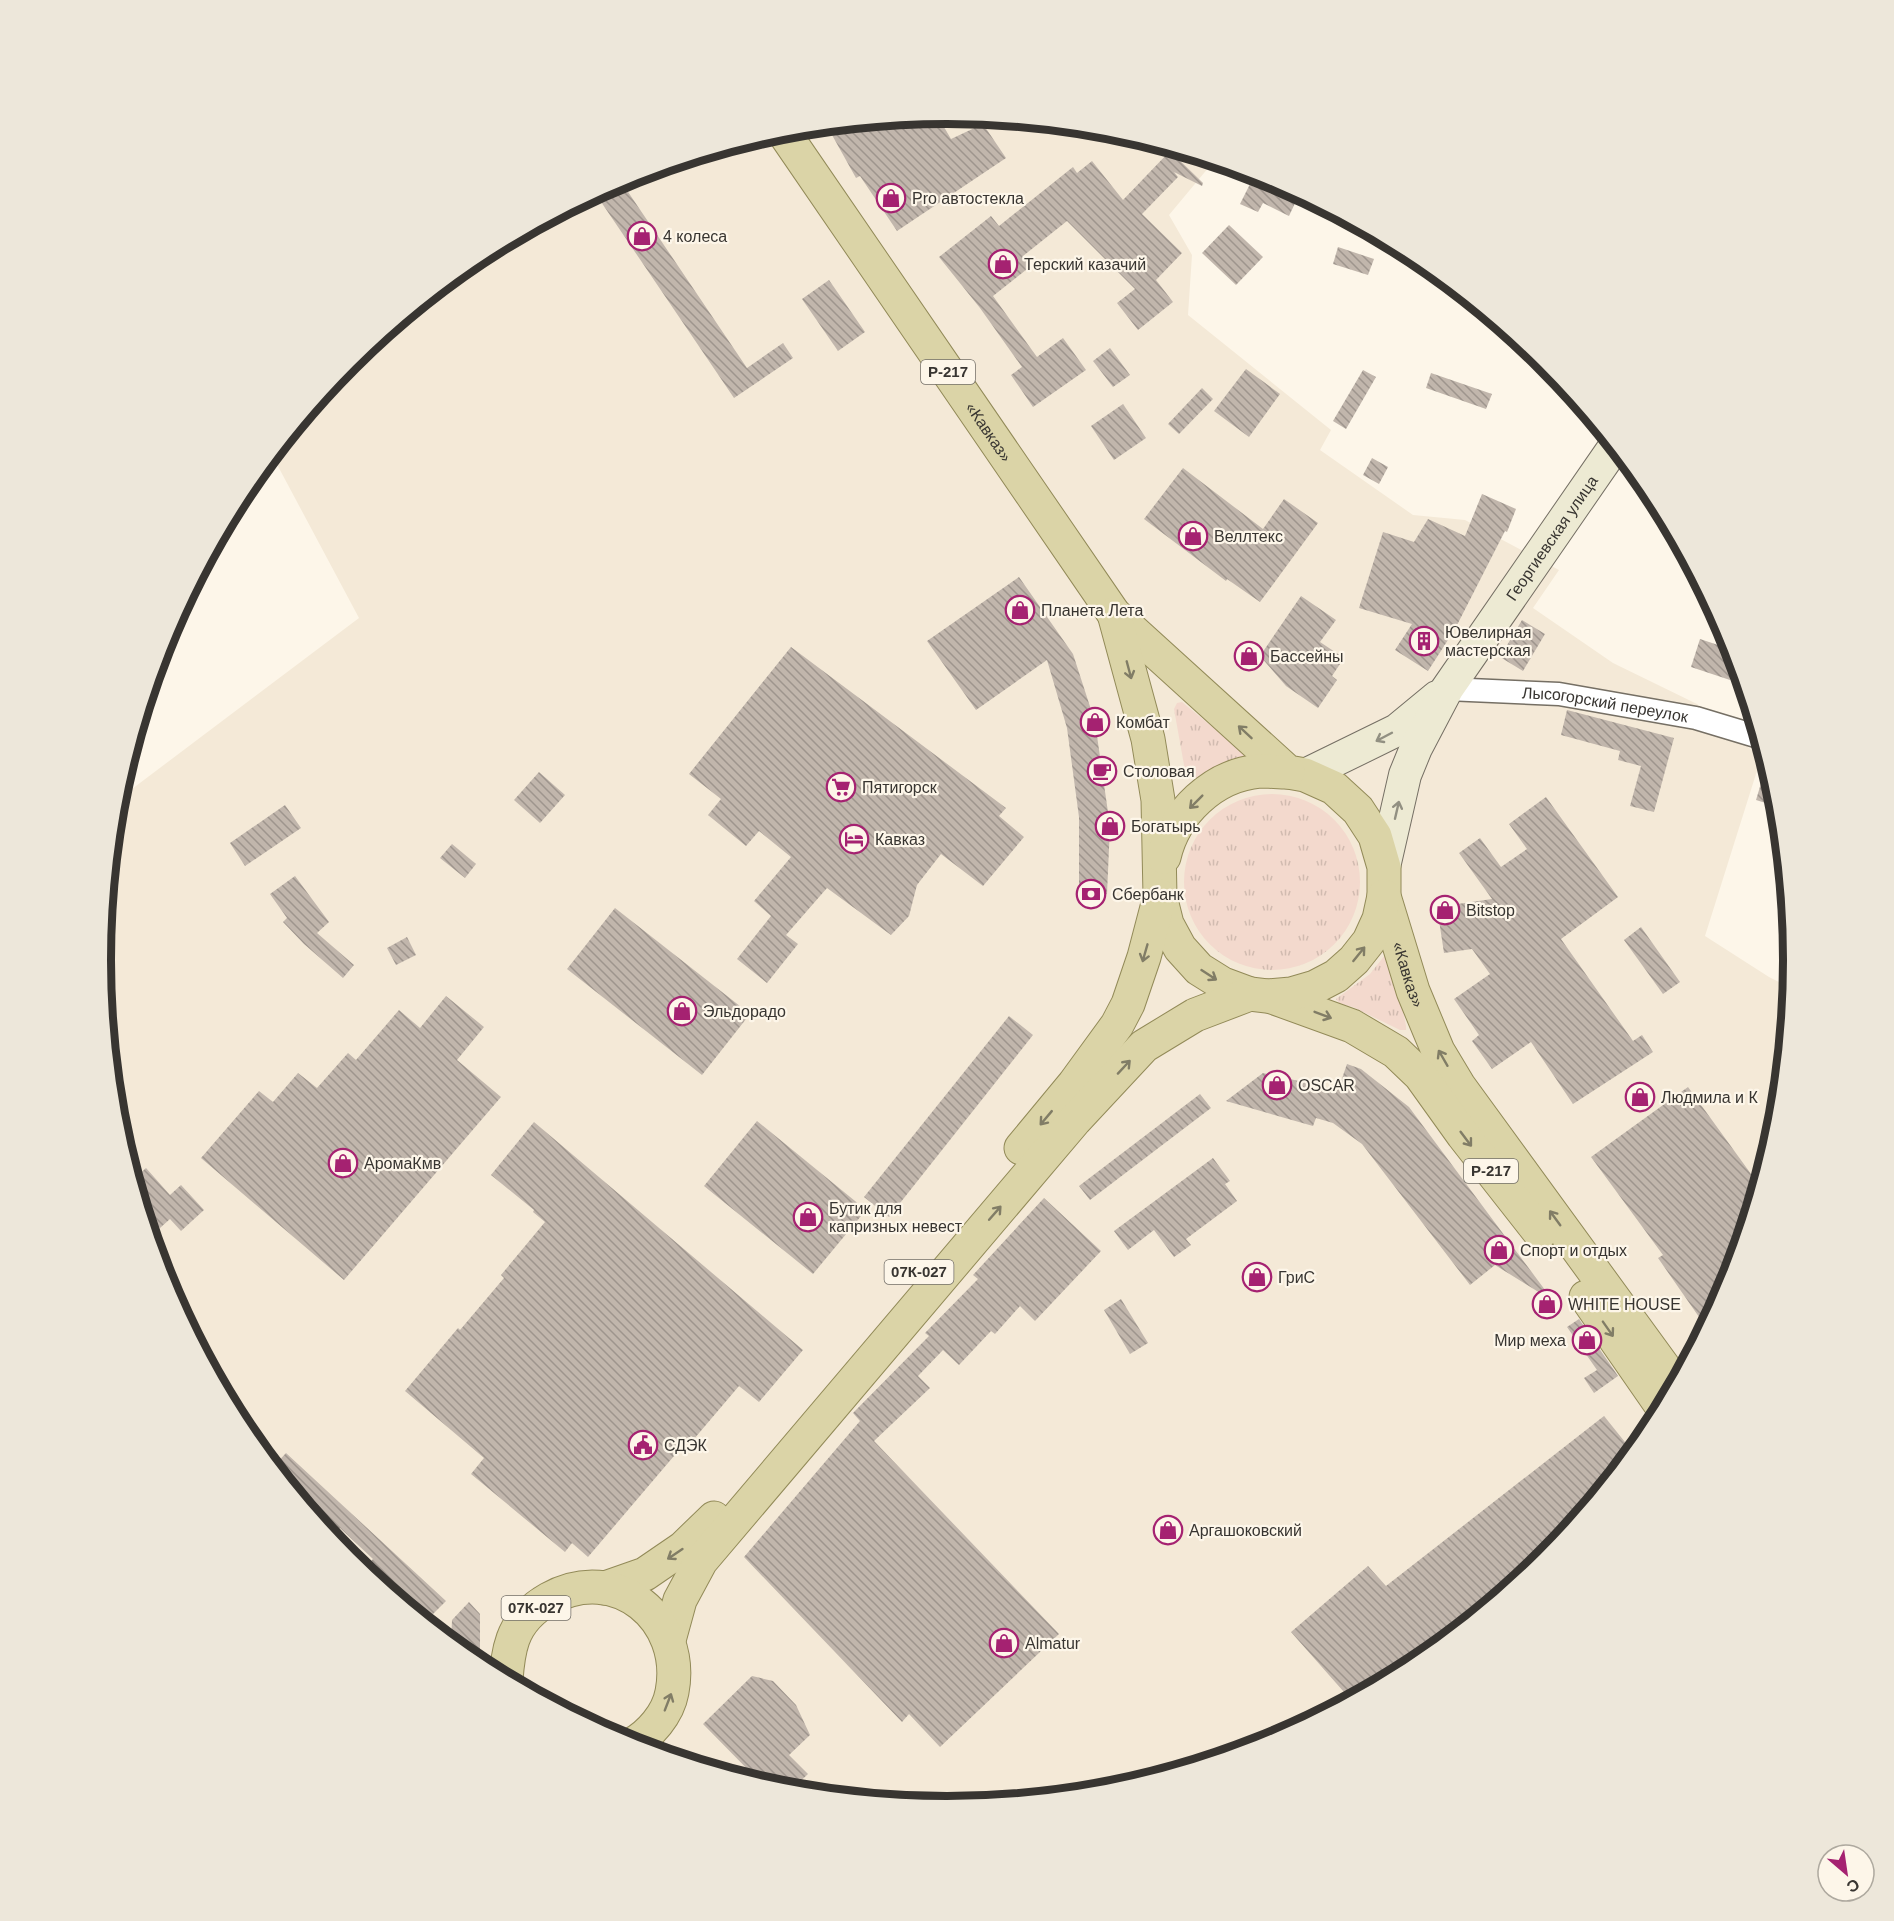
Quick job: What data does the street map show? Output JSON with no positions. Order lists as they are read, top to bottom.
{
  "streets": {
    "main road": [
      "Р-217",
      "«Кавказ»",
      "Георгиевская улица",
      "07К-027"
    ],
    "street": ["Лысогорский переулок"]
  },
  "crossings": [
    ["«Кавказ»", "07К-027"],
    ["Георгиевская улица", "Лысогорский переулок"]
  ],
  "places": {
    "shop": [
      "Pro автостекла",
      "4 колеса",
      "Терский казачий",
      "Веллтекс",
      "Планета Лета",
      "Бассейны",
      "Комбат",
      "Богатырь",
      "Bitstop",
      "Эльдорадо",
      "OSCAR",
      "Людмила и К",
      "АромаКмв",
      "Бутик для капризных невест",
      "Спорт и отдых",
      "ГриС",
      "WHITE HOUSE",
      "Мир меха",
      "Аргашоковский",
      "Almatur"
    ],
    "building": ["Ювелирная мастерская"],
    "cafe": ["Столовая"],
    "supermarket": ["Пятигорск"],
    "hotel": ["Кавказ"],
    "bank": ["Сбербанк"],
    "public building": ["СДЭК"]
  },
  "north": "bottom right"
}
